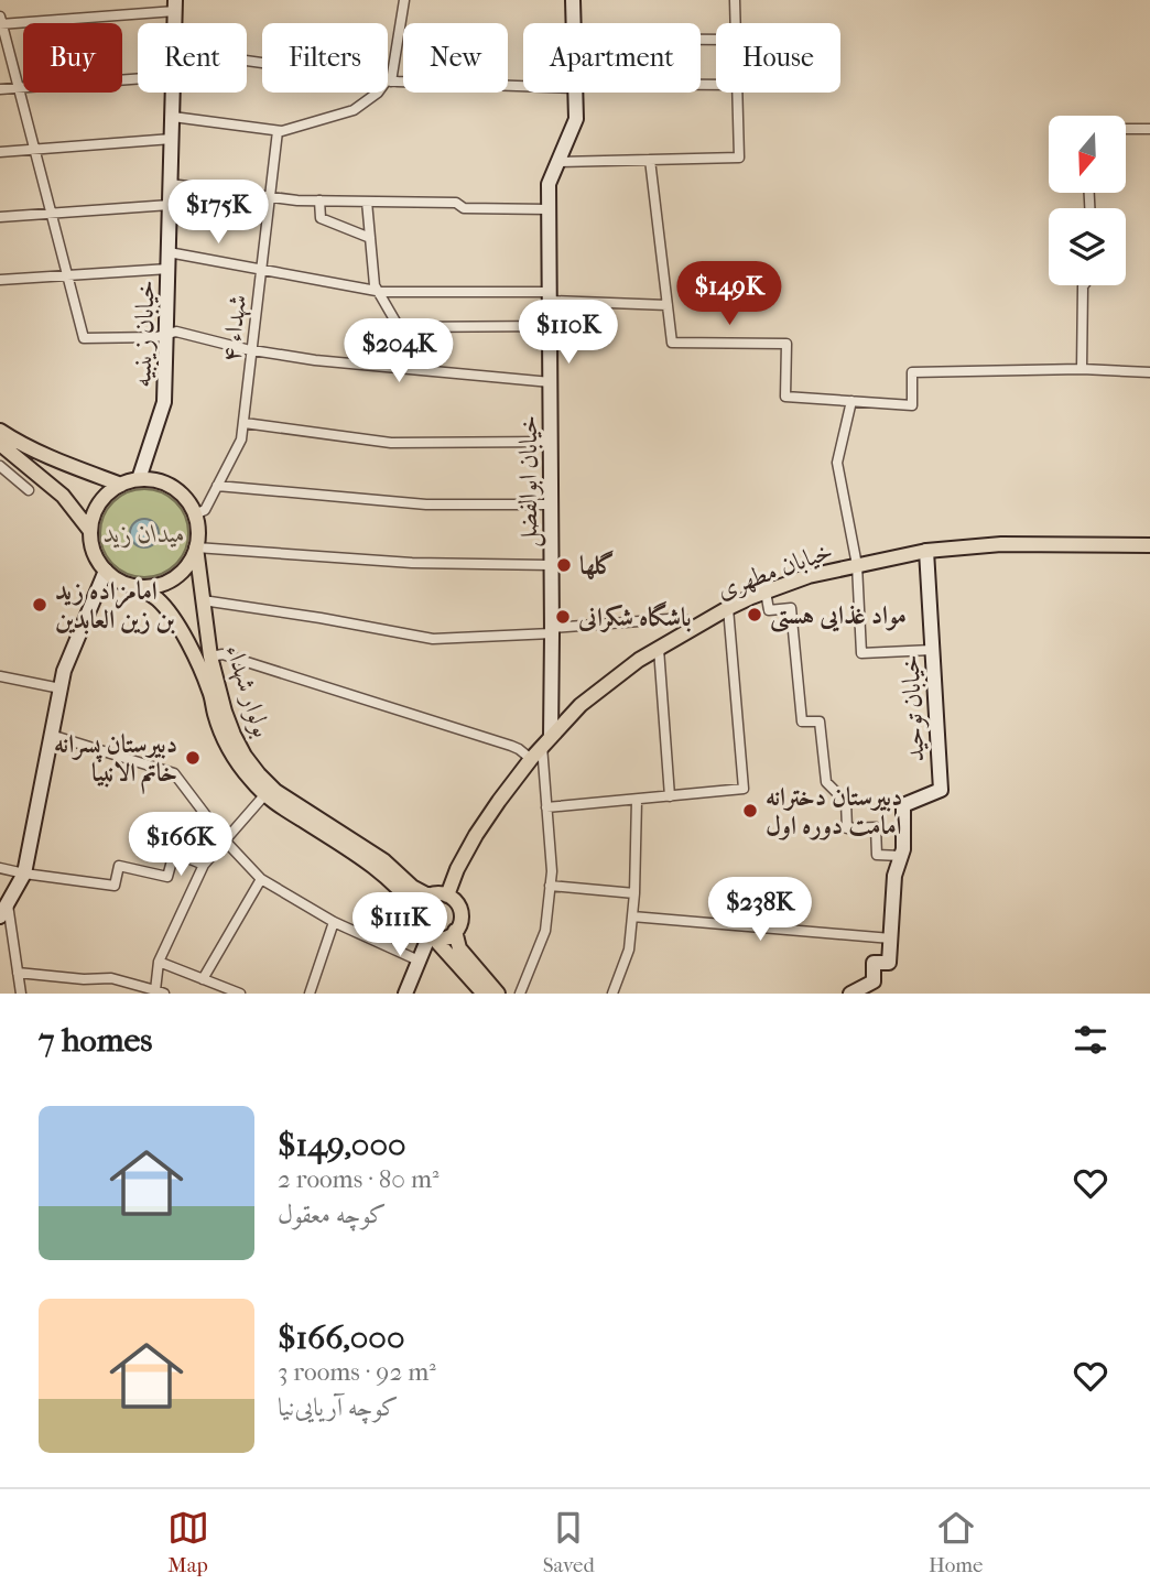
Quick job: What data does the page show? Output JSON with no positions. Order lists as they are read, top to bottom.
{
  "streets": {
    "main road": ["خیابان مطهری", "بولوار شهداء"],
    "street": [
      "شهداء ۴",
      "خیابان زینبیه",
      "خیابان ابوالفضل",
      "خیابان توحید"
    ]
  },
  "crossings": [
    ["شهداء ۴", "خیابان زینبیه"],
    ["شهداء ۴", "بولوار شهداء"],
    ["خیابان زینبیه", "بولوار شهداء"],
    ["خیابان ابوالفضل", "خیابان مطهری"],
    ["خیابان مطهری", "بولوار شهداء"],
    ["خیابان مطهری", "خیابان توحید"]
  ],
  "parks": ["میدان زید"],
  "places": [
    "گلها",
    "امامزاده زید بن زین العابدین",
    "مواد غذایی هستی",
    "باشگاه شکرانی",
    "دبیرستان پسرانه خاتم الانبیا",
    "دبیرستان دخترانه امامت دوره اول"
  ],
  "north": "bottom",
  "page": {
    "chip": [
      "Buy",
      "Rent",
      "Filters",
      "New",
      "Apartment",
      "House"
    ],
    "price": [
      "$175K",
      "$149K",
      "$110K",
      "$204K",
      "$166K",
      "$238K",
      "$111K"
    ],
    "heading": "7 homes",
    "list": [
      {
        "name": "$149,000",
        "note": "2 rooms · 80 m² · کوچه معقول"
      },
      {
        "name": "$166,000",
        "note": "3 rooms · 92 m² · کوچه آریایی‌نیا"
      }
    ],
    "tabs": ["Map", "Saved", "Home"]
  }
}
